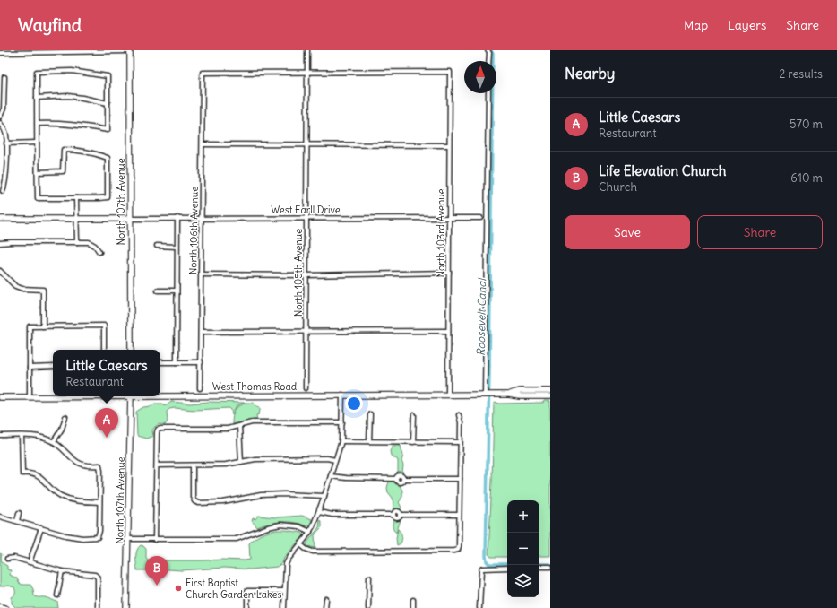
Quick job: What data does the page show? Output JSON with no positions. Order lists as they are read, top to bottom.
{
  "streets": {
    "main road": ["North 107th Avenue", "West Thomas Road"],
    "street": [
      "West Earll Drive",
      "North 106th Avenue",
      "North 103rd Avenue",
      "North 105th Avenue"
    ]
  },
  "crossings": [
    ["North 107th Avenue", "West Earll Drive"],
    ["West Earll Drive", "North 106th Avenue"],
    ["West Earll Drive", "North 103rd Avenue"],
    ["West Earll Drive", "North 105th Avenue"],
    ["North 106th Avenue", "North 103rd Avenue"],
    ["North 106th Avenue", "North 105th Avenue"],
    ["North 103rd Avenue", "North 105th Avenue"],
    ["North 103rd Avenue", "West Thomas Road"]
  ],
  "water": ["Roosevelt Canal"],
  "places": ["First Baptist Church Garden Lakes"],
  "north": "top",
  "page": {
    "header": "Wayfind",
    "nav": ["Map", "Layers", "Share"],
    "heading": ["Nearby", "2 results"],
    "list": [
      {
        "mark": "A",
        "name": "Little Caesars",
        "note": "Restaurant",
        "value": "570 m"
      },
      {
        "mark": "B",
        "name": "Life Elevation Church",
        "note": "Church",
        "value": "610 m"
      }
    ],
    "buttons": ["Save", "Share"],
    "popup": ["Little Caesars", "Restaurant"],
    "pins": ["A", "B"],
    "map_buttons": ["+", "−"]
  }
}
